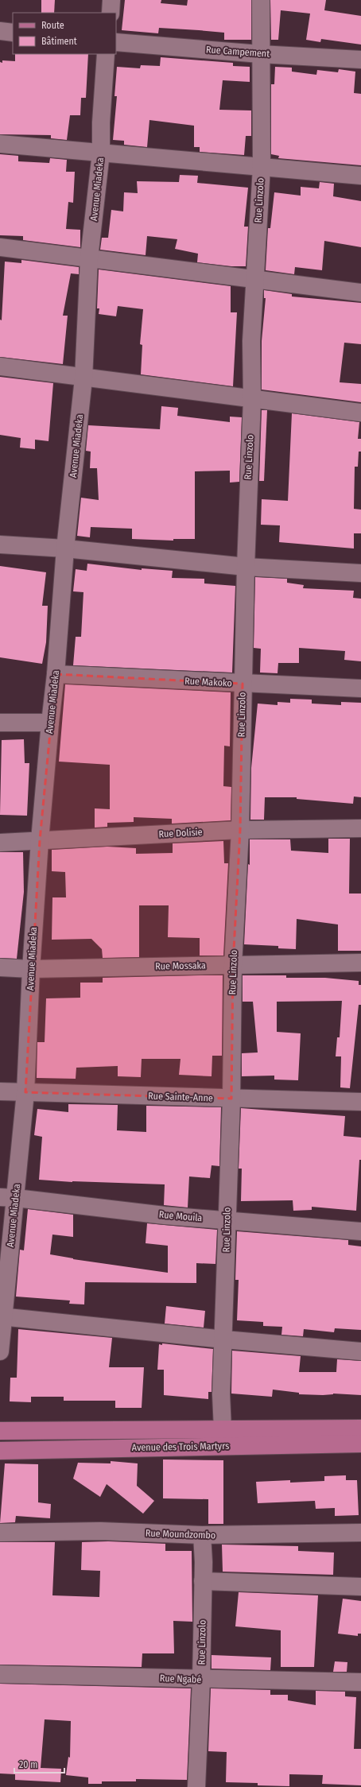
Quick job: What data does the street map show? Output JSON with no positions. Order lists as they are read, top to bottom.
{
  "streets": {
    "main road": ["Avenue des Trois Martyrs"],
    "street": [
      "Rue Campement",
      "Avenue Miadeka",
      "Rue Linzolo",
      "Rue Makoko",
      "Rue Dolisie",
      "Rue Mossaka",
      "Rue Sainte-Anne",
      "Rue Mouila",
      "Rue Moundzombo",
      "Rue Ngabé"
    ]
  },
  "crossings": [
    ["Rue Campement", "Rue Linzolo"],
    ["Avenue Miadeka", "Rue Makoko"],
    ["Avenue Miadeka", "Rue Dolisie"],
    ["Avenue Miadeka", "Rue Mossaka"],
    ["Avenue Miadeka", "Rue Sainte-Anne"],
    ["Avenue Miadeka", "Rue Mouila"],
    ["Rue Linzolo", "Rue Makoko"],
    ["Rue Linzolo", "Rue Dolisie"],
    ["Rue Linzolo", "Rue Mossaka"],
    ["Rue Linzolo", "Rue Sainte-Anne"],
    ["Rue Linzolo", "Rue Mouila"],
    ["Rue Linzolo", "Avenue des Trois Martyrs"],
    ["Rue Linzolo", "Rue Moundzombo"],
    ["Rue Linzolo", "Rue Ngabé"]
  ],
  "legend": ["Route", "Bâtiment"],
  "scale_bar": "20 m"
}
